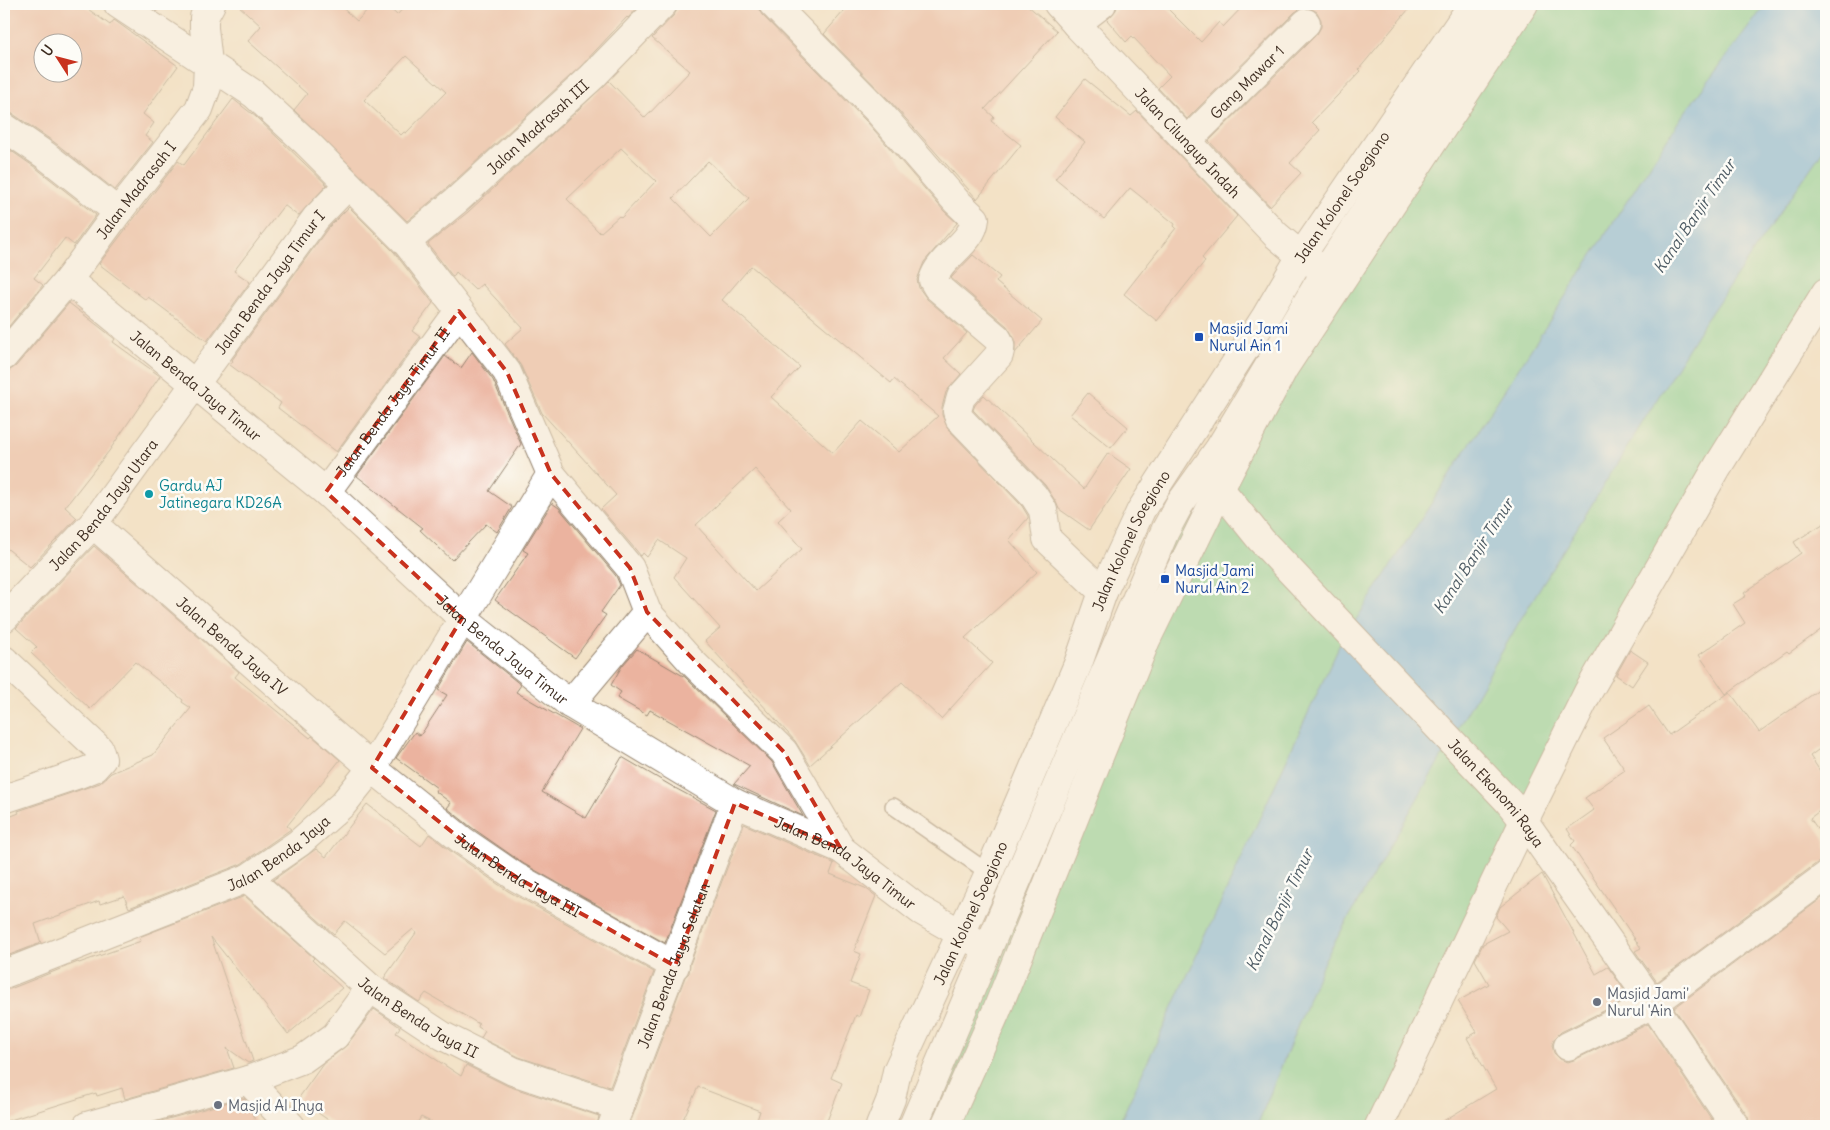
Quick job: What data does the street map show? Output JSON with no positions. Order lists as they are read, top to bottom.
{
  "streets": {
    "street": [
      "Gang Mawar 1",
      "Jalan Madrasah III",
      "Jalan Cilungup Indah",
      "Jalan Madrasah I",
      "Jalan Kolonel Soegiono",
      "Jalan Benda Jaya Timur I",
      "Jalan Benda Jaya Timur",
      "Jalan Benda Jaya Timur II",
      "Jalan Benda Jaya Utara",
      "Jalan Benda Jaya IV",
      "Jalan Ekonomi Raya",
      "Jalan Benda Jaya",
      "Jalan Benda Jaya III",
      "Jalan Benda Jaya Selatan",
      "Jalan Benda Jaya II"
    ]
  },
  "crossings": [
    ["Gang Mawar 1", "Jalan Cilungup Indah"],
    ["Jalan Cilungup Indah", "Jalan Kolonel Soegiono"],
    ["Jalan Madrasah I", "Jalan Benda Jaya Timur"],
    ["Jalan Kolonel Soegiono", "Jalan Benda Jaya Timur"],
    ["Jalan Benda Jaya Timur I", "Jalan Benda Jaya Timur"],
    ["Jalan Benda Jaya Timur I", "Jalan Benda Jaya Utara"],
    ["Jalan Benda Jaya Timur", "Jalan Benda Jaya Timur II"],
    ["Jalan Benda Jaya Timur", "Jalan Benda Jaya Utara"],
    ["Jalan Benda Jaya Timur", "Jalan Benda Jaya"],
    ["Jalan Benda Jaya Timur", "Jalan Benda Jaya Selatan"],
    ["Jalan Benda Jaya Utara", "Jalan Benda Jaya IV"],
    ["Jalan Benda Jaya IV", "Jalan Benda Jaya"],
    ["Jalan Benda Jaya IV", "Jalan Benda Jaya III"],
    ["Jalan Benda Jaya", "Jalan Benda Jaya III"],
    ["Jalan Benda Jaya", "Jalan Benda Jaya II"],
    ["Jalan Benda Jaya III", "Jalan Benda Jaya Selatan"],
    ["Jalan Benda Jaya Selatan", "Jalan Benda Jaya II"]
  ],
  "water": ["Kanal Banjir Timur"],
  "places": {
    "transit": ["Masjid Jami Nurul Ain 1", "Masjid Jami Nurul Ain 2"],
    "other": ["Gardu AJ Jatinegara KD26A", "Masjid Jami' Nurul 'Ain", "Masjid Al Ihya"]
  },
  "north": "top left"
}
